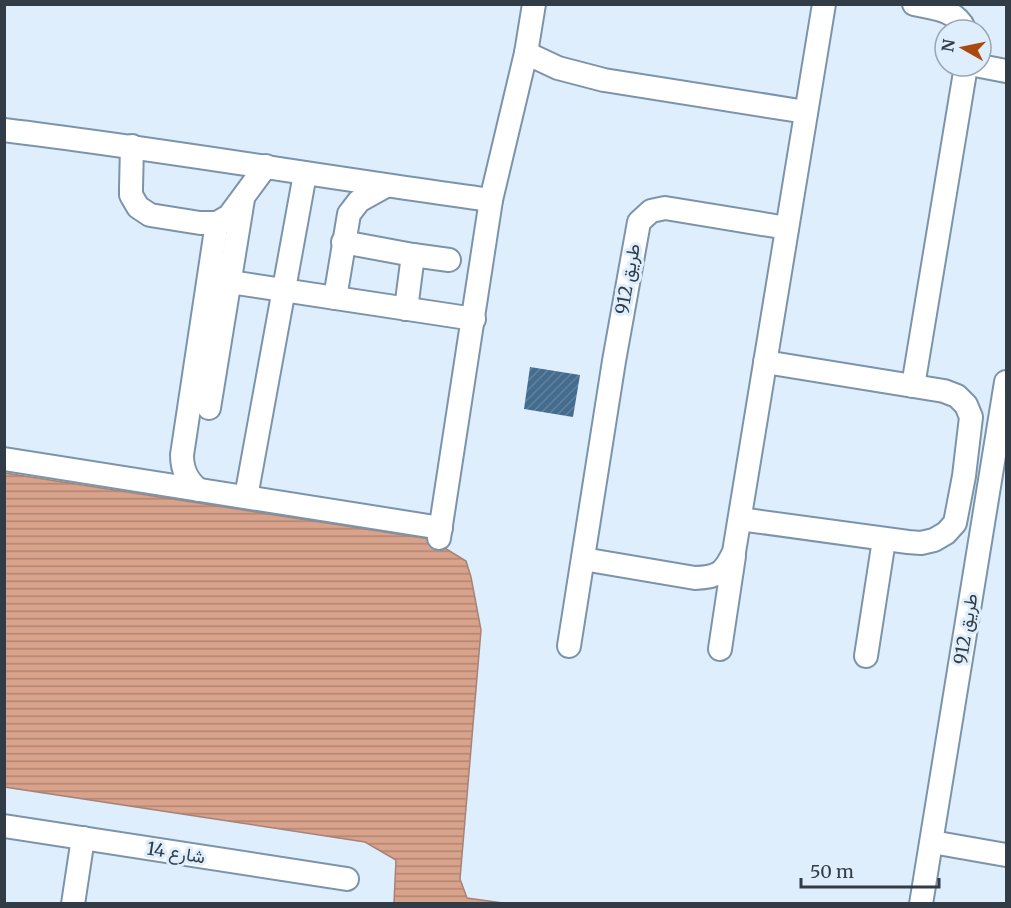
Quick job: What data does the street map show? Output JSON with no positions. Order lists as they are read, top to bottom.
{
  "streets": {
    "street": ["طريق 912", "شارع 14"]
  },
  "scale_bar": "50 m",
  "north": "left"
}
